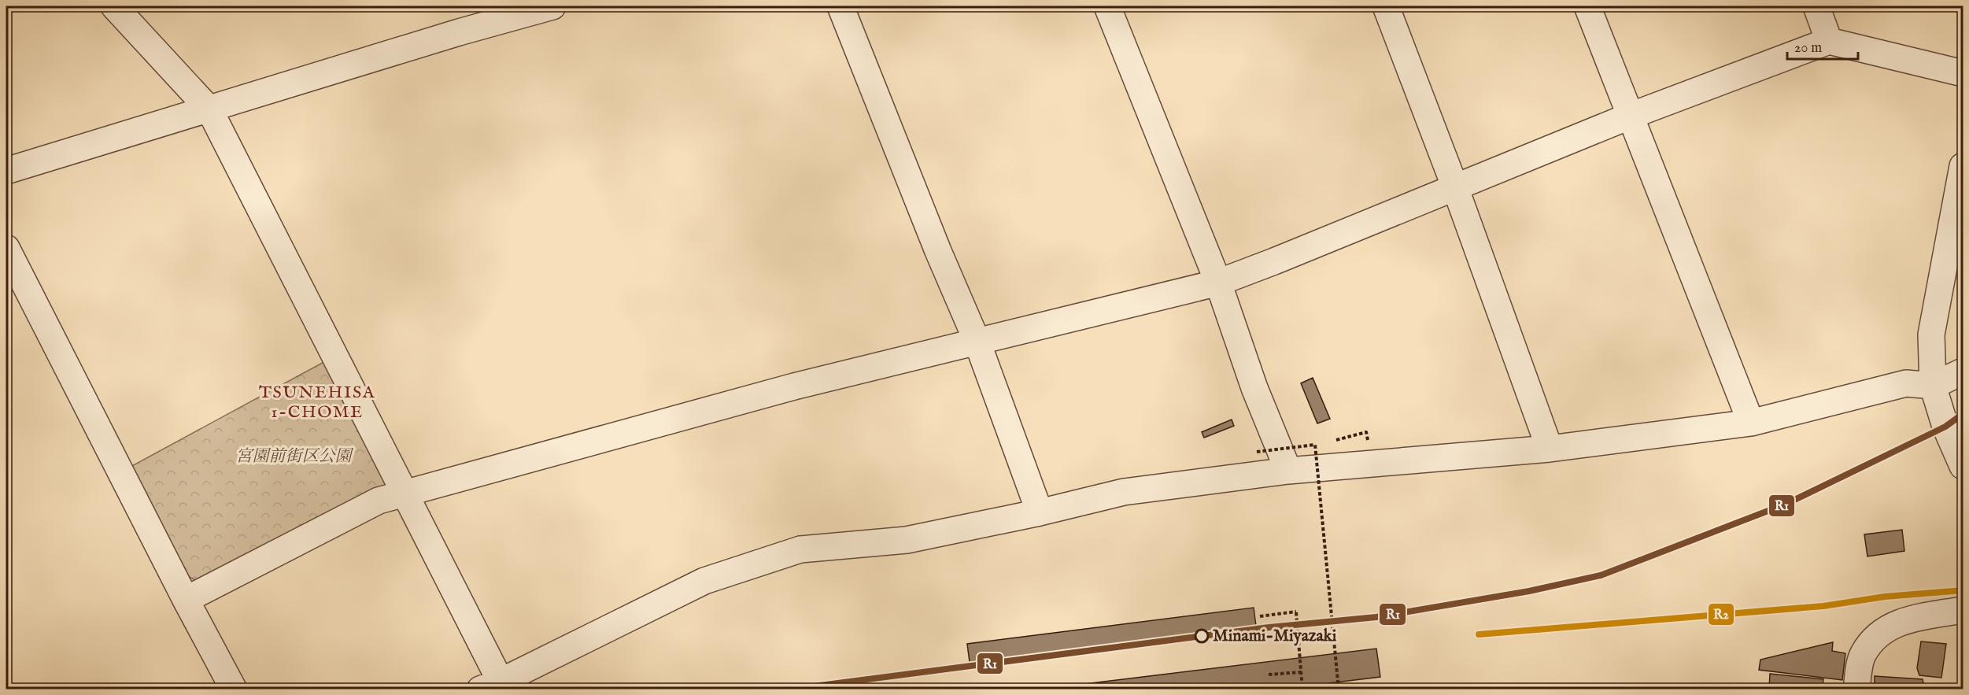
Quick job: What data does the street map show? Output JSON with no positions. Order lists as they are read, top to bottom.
{
  "districts": ["TSUNEHISA 1-CHOME"],
  "parks": ["宮園前街区公園"],
  "places": ["Minami-Miyazaki"],
  "lines": ["transit line R1", "transit line R2"],
  "scale_bar": "20 m"
}
